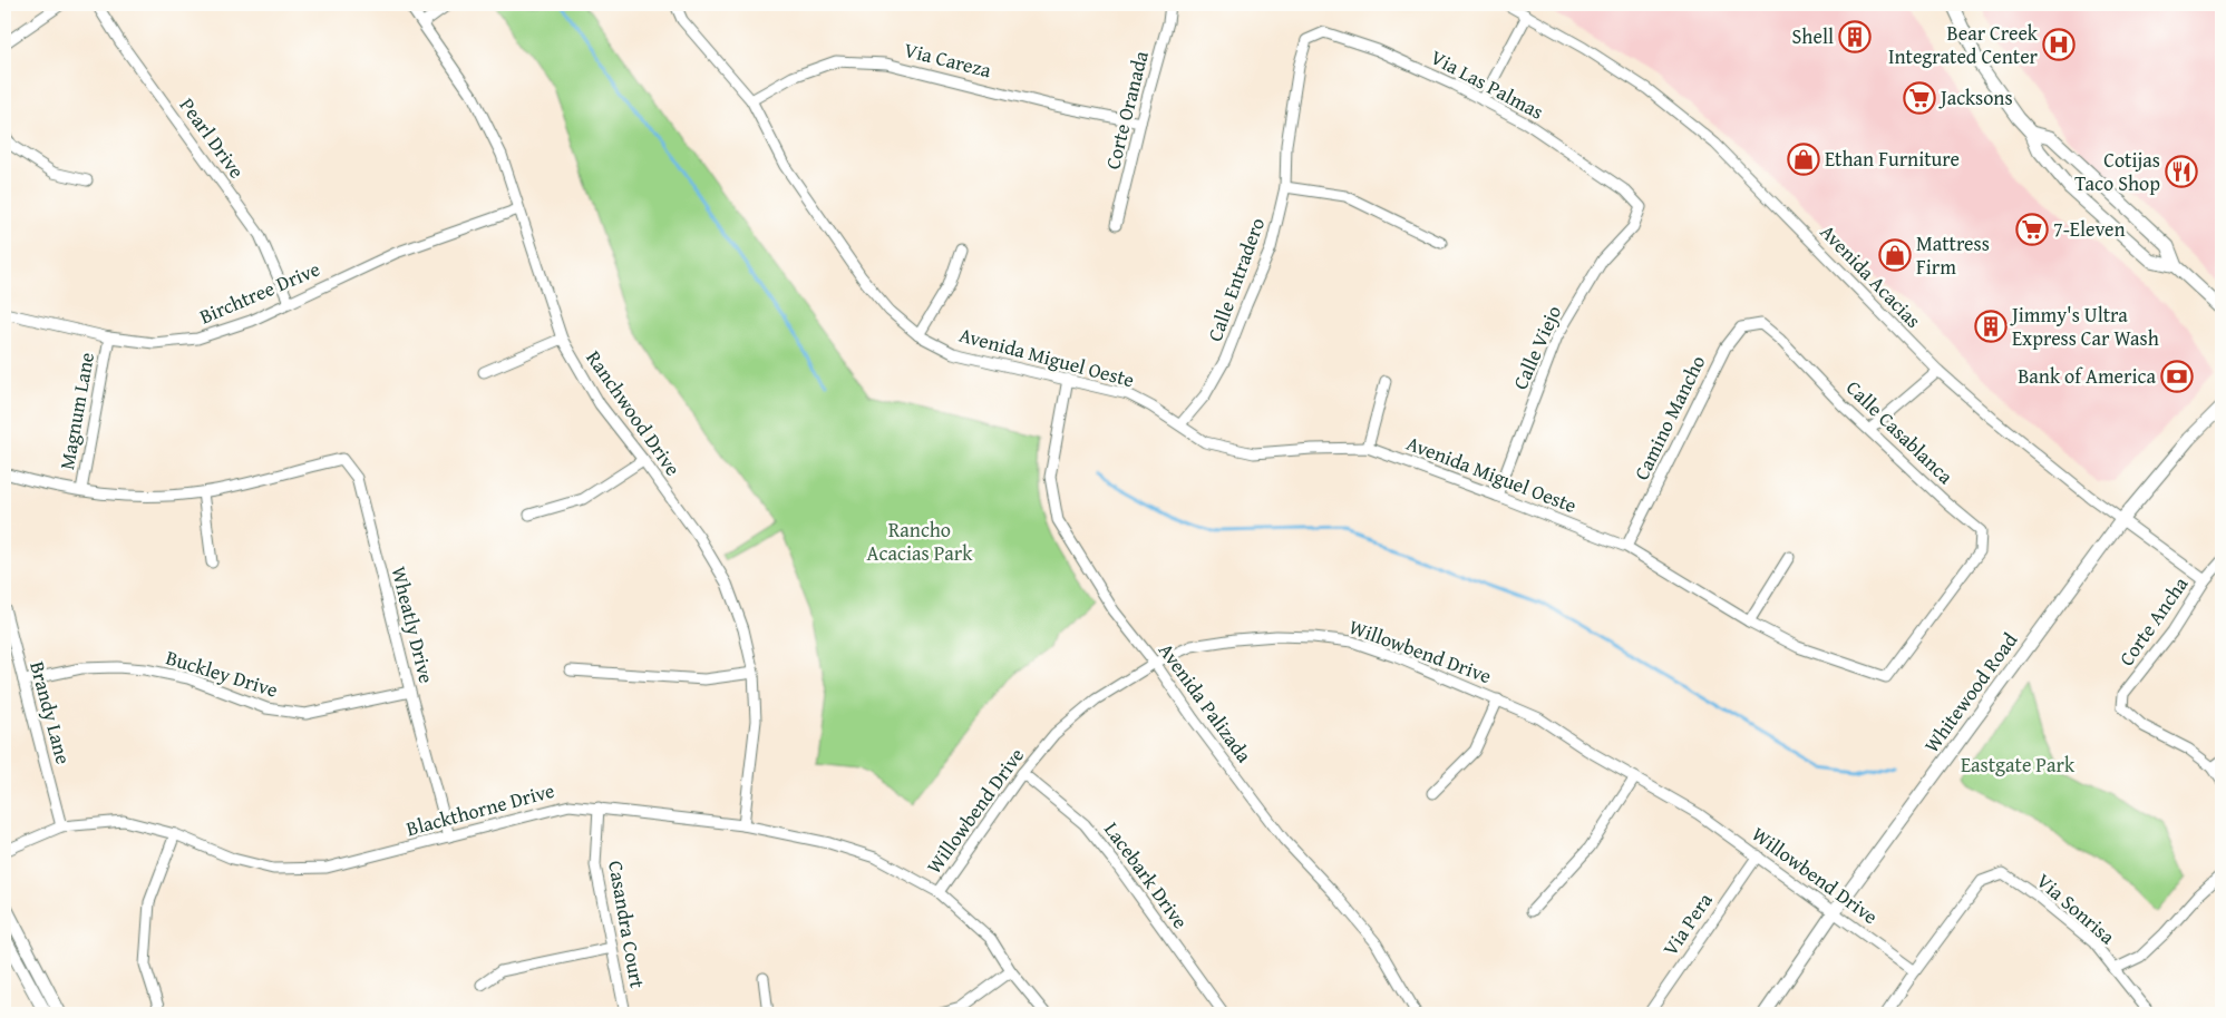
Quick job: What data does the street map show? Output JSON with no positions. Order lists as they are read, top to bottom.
{
  "streets": {
    "main road": ["Whitewood Road"],
    "street": [
      "Via Careza",
      "Via Las Palmas",
      "Corte Oranada",
      "Pearl Drive",
      "Avenida Acacias",
      "Calle Entradero",
      "Birchtree Drive",
      "Calle Viejo",
      "Avenida Miguel Oeste",
      "Magnum Lane",
      "Ranchwood Drive",
      "Camino Mancho",
      "Calle Casablanca",
      "Corte Ancha",
      "Wheatly Drive",
      "Willowbend Drive",
      "Buckley Drive",
      "Avenida Palizada",
      "Brandy Lane",
      "Blackthorne Drive",
      "Lacebark Drive",
      "Via Sonrisa",
      "Casandra Court",
      "Via Pera"
    ]
  },
  "crossings": [
    ["Via Careza", "Corte Oranada"],
    ["Via Careza", "Avenida Miguel Oeste"],
    ["Via Las Palmas", "Calle Entradero"],
    ["Via Las Palmas", "Calle Viejo"],
    ["Pearl Drive", "Birchtree Drive"],
    ["Avenida Acacias", "Corte Ancha"],
    ["Avenida Acacias", "Whitewood Road"],
    ["Calle Entradero", "Avenida Miguel Oeste"],
    ["Birchtree Drive", "Magnum Lane"],
    ["Birchtree Drive", "Ranchwood Drive"],
    ["Calle Viejo", "Avenida Miguel Oeste"],
    ["Avenida Miguel Oeste", "Camino Mancho"],
    ["Avenida Miguel Oeste", "Calle Casablanca"],
    ["Avenida Miguel Oeste", "Avenida Palizada"],
    ["Ranchwood Drive", "Blackthorne Drive"],
    ["Camino Mancho", "Calle Casablanca"],
    ["Wheatly Drive", "Buckley Drive"],
    ["Wheatly Drive", "Blackthorne Drive"],
    ["Willowbend Drive", "Whitewood Road"],
    ["Willowbend Drive", "Avenida Palizada"],
    ["Willowbend Drive", "Blackthorne Drive"],
    ["Willowbend Drive", "Lacebark Drive"],
    ["Willowbend Drive", "Via Sonrisa"],
    ["Willowbend Drive", "Via Pera"],
    ["Buckley Drive", "Brandy Lane"],
    ["Brandy Lane", "Blackthorne Drive"],
    ["Blackthorne Drive", "Casandra Court"]
  ],
  "parks": ["Rancho Acacias Park", "Eastgate Park"],
  "places": {
    "building": ["Shell", "Jimmy's Ultra Express Car Wash"],
    "hospital": ["Bear Creek Integrated Center"],
    "supermarket": ["Jacksons", "7-Eleven"],
    "shop": ["Ethan Furniture", "Mattress Firm"],
    "restaurant": ["Cotijas Taco Shop"],
    "bank": ["Bank of America"]
  }
}
